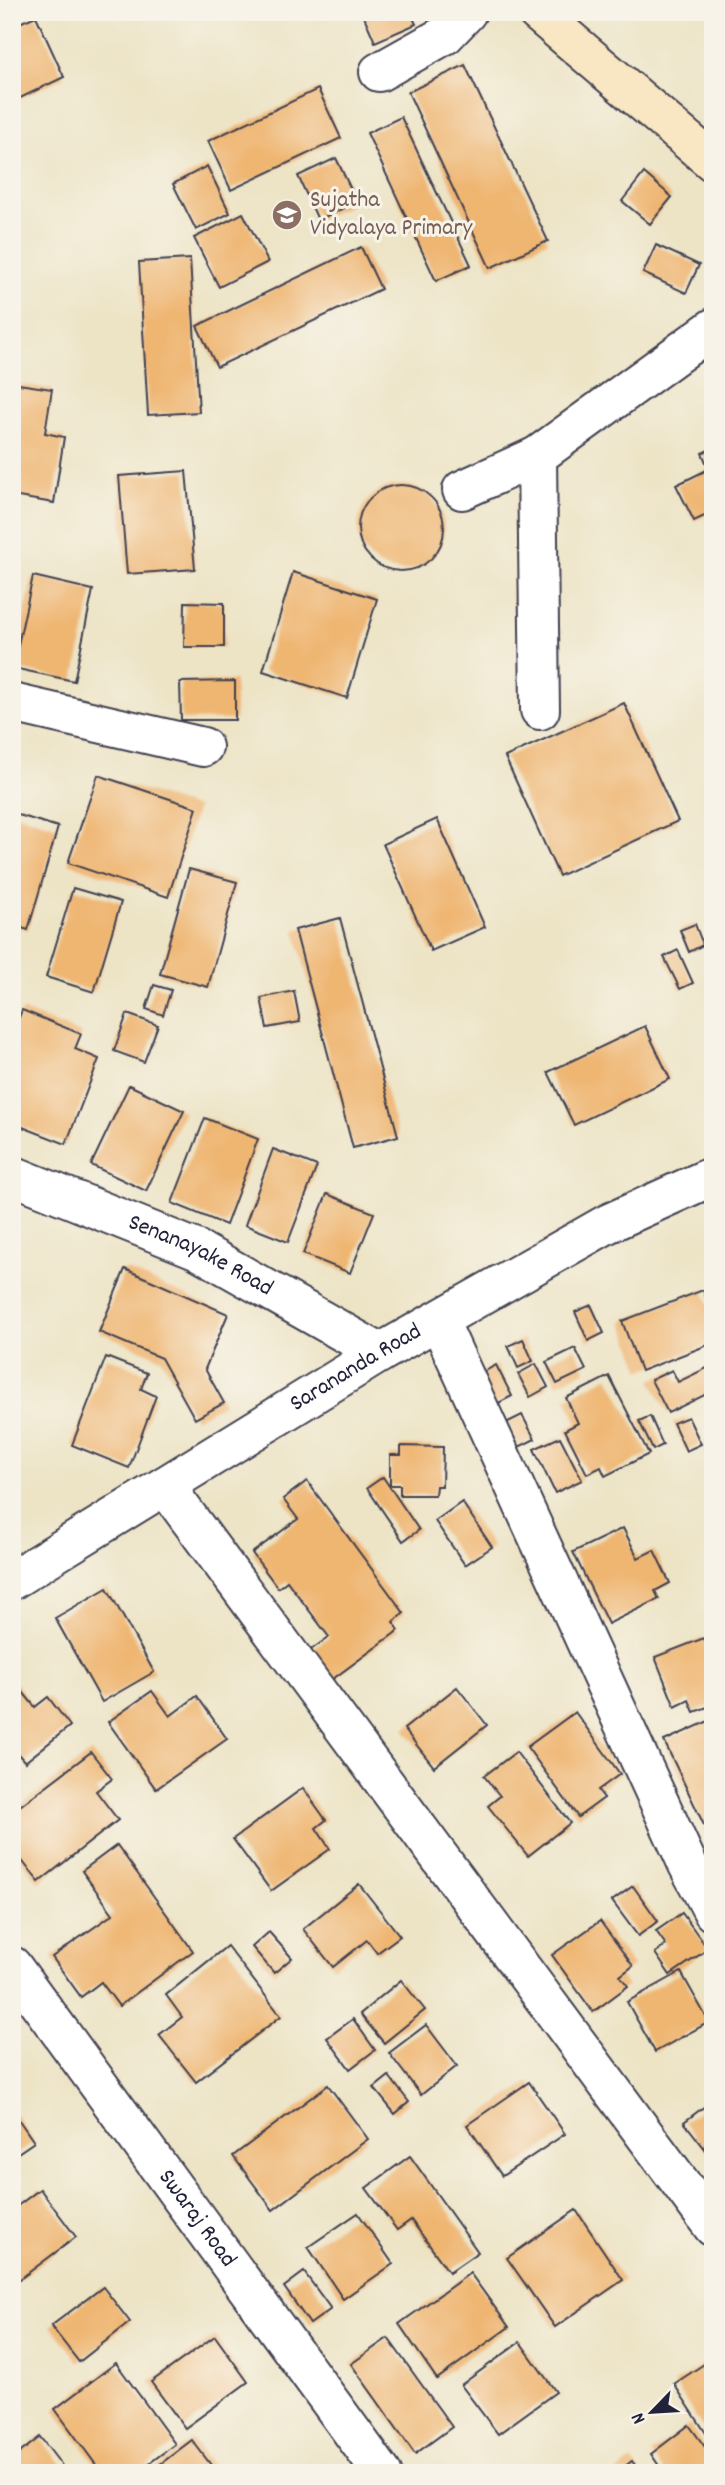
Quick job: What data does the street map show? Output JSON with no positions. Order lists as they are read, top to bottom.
{
  "streets": {
    "street": ["Senanayake Road", "Sarananda Road", "Swaraj Road"]
  },
  "crossings": [
    ["Senanayake Road", "Sarananda Road"]
  ],
  "places": {
    "school or university": ["Sujatha Vidyalaya Primary"]
  },
  "north": "bottom left"
}
